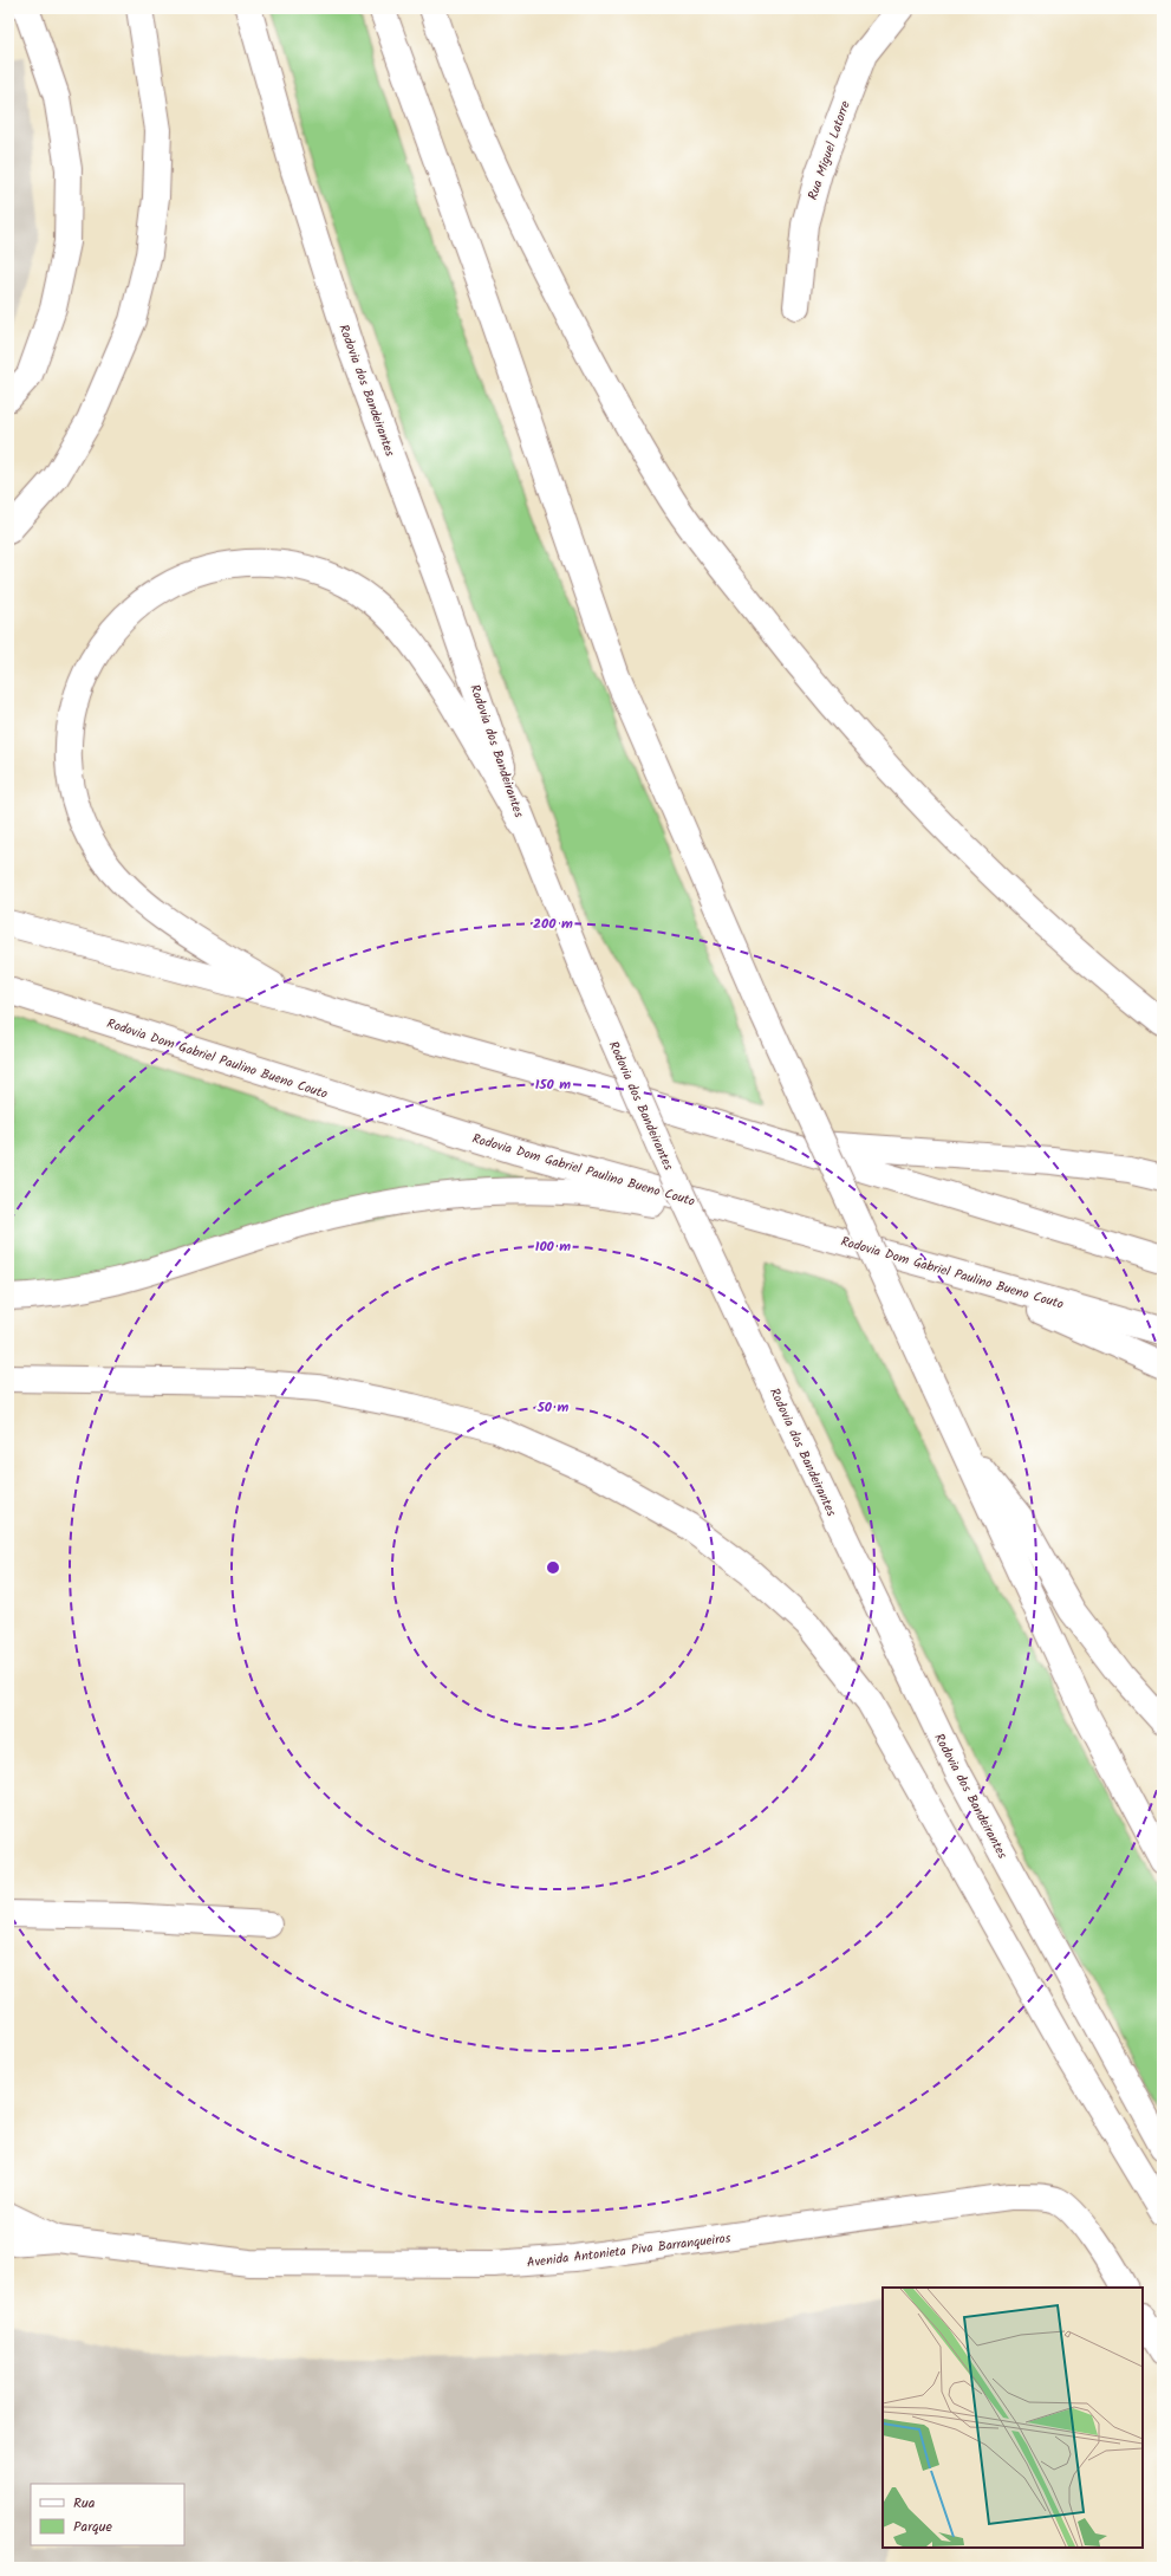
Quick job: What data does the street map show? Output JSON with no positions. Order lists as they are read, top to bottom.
{
  "streets": {
    "main road": [
      "Rua Miguel Latorre",
      "Rodovia dos Bandeirantes",
      "Rodovia Dom Gabriel Paulino Bueno Couto",
      "Avenida Antonieta Piva Barranqueiros"
    ]
  },
  "legend": ["Rua", "Parque"],
  "rings": [
    "200 m",
    "150 m",
    "100 m",
    "50 m"
  ]
}
